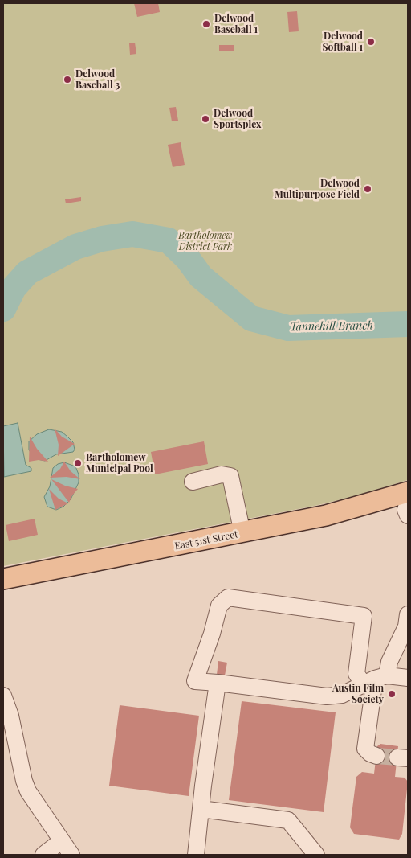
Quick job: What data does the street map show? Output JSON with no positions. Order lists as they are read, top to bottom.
{
  "streets": {
    "main road": ["East 51st Street"]
  },
  "water": ["Tannehill Branch"],
  "parks": ["Bartholomew District Park"],
  "places": [
    "Delwood Baseball 1",
    "Delwood Softball 1",
    "Delwood Baseball 3",
    "Delwood Sportsplex",
    "Delwood Multipurpose Field",
    "Bartholomew Municipal Pool",
    "Austin Film Society"
  ]
}
